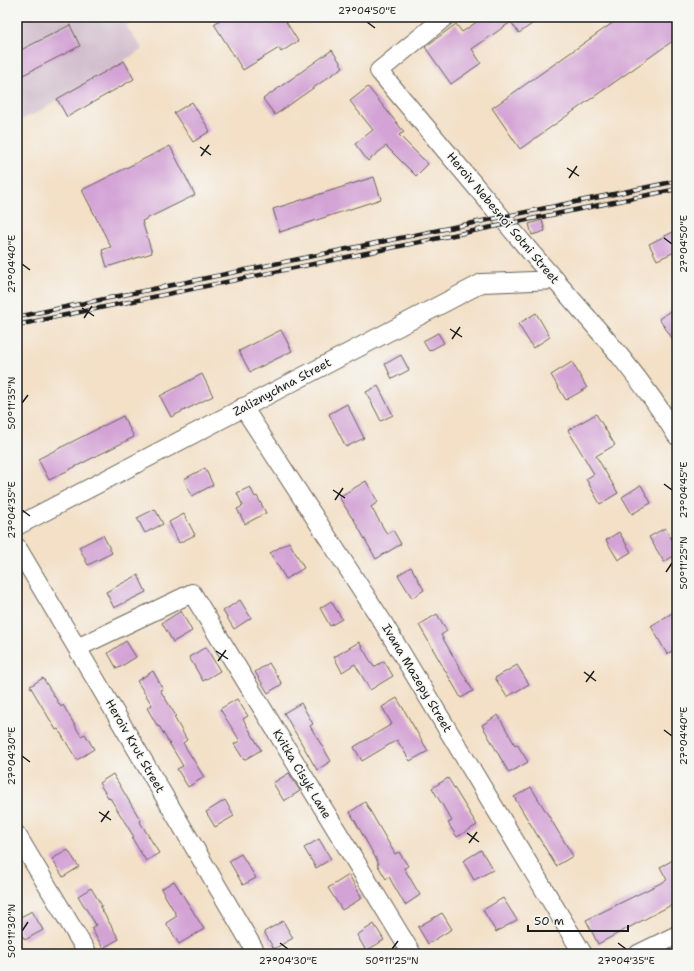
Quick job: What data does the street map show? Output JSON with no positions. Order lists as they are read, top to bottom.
{
  "streets": {
    "street": [
      "Heroiv Nebesnoi Sotni Street",
      "Zaliznychna Street",
      "Ivana Mazepy Street",
      "Heroiv Krut Street",
      "Kvitka Cisyk Lane"
    ]
  },
  "crossings": [
    ["Heroiv Nebesnoi Sotni Street", "Zaliznychna Street"],
    ["Zaliznychna Street", "Ivana Mazepy Street"],
    ["Heroiv Krut Street", "Kvitka Cisyk Lane"]
  ],
  "scale_bar": "50 m",
  "coordinates": [
    "27°04'50\"E",
    "27°04'40\"E",
    "50°11'35\"N",
    "27°04'45\"E",
    "27°04'35\"E",
    "50°11'25\"N",
    "27°04'30\"E",
    "50°11'30\"N"
  ]
}
